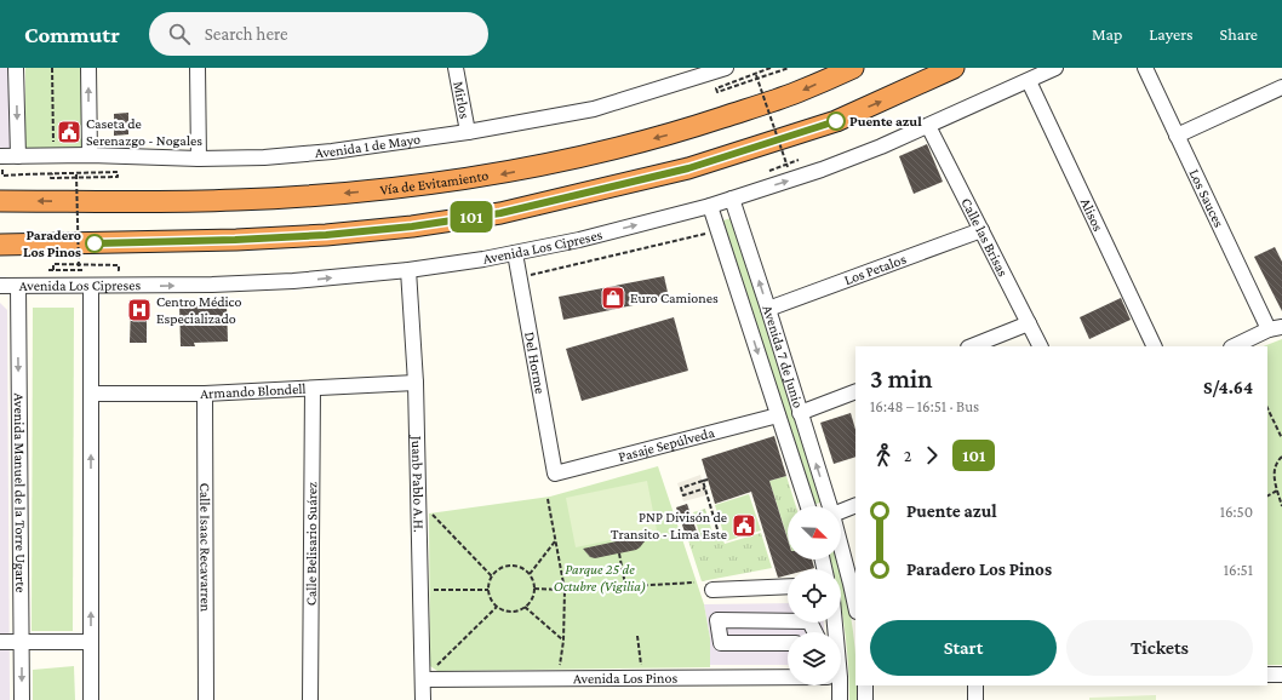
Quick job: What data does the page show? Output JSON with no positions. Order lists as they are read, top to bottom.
{
  "streets": {
    "highway": ["Vía de Evitamiento"],
    "street": [
      "Mirlos",
      "Avenida 1 de Mayo",
      "Los Sauces",
      "Alisos",
      "Calle las Brisas",
      "Avenida Los Cipreses",
      "Los Petalos",
      "Avenida 7 de Junio",
      "Del Horme",
      "Armando Blondell",
      "Pasaje Sepúlveda",
      "Juanb Pablo A.H.",
      "Avenida Manuel de la Torre Ugarte",
      "Calle Belisario Suárez",
      "Calle Isaac Recavarren",
      "Avenida Los Pinos"
    ]
  },
  "crossings": [
    ["Mirlos", "Avenida 1 de Mayo"],
    ["Alisos", "Avenida Los Cipreses"],
    ["Calle las Brisas", "Avenida Los Cipreses"],
    ["Calle las Brisas", "Los Petalos"],
    ["Avenida Los Cipreses", "Avenida 7 de Junio"],
    ["Avenida Los Cipreses", "Del Horme"],
    ["Avenida Los Cipreses", "Juanb Pablo A.H."],
    ["Avenida Los Cipreses", "Avenida Manuel de la Torre Ugarte"],
    ["Los Petalos", "Avenida 7 de Junio"],
    ["Avenida 7 de Junio", "Pasaje Sepúlveda"],
    ["Del Horme", "Pasaje Sepúlveda"],
    ["Armando Blondell", "Juanb Pablo A.H."],
    ["Armando Blondell", "Calle Belisario Suárez"],
    ["Armando Blondell", "Calle Isaac Recavarren"],
    ["Juanb Pablo A.H.", "Avenida Los Pinos"]
  ],
  "one_way": ["Avenida Los Cipreses"],
  "parks": ["Parque 25 de Octubre (Vigilia)"],
  "places": {
    "other": ["Puente azul", "Paradero Los Pinos"],
    "public building": ["Caseta de Serenazgo - Nogales", "PNP Divisón de Transito - Lima Este"],
    "shop": ["Euro Camiones"],
    "hospital": ["Centro Médico Especializado"]
  },
  "lines": ["bus line 101"],
  "north": "bottom right",
  "page": {
    "header": "Commutr",
    "search": "Search here",
    "nav": ["Map", "Layers", "Share"],
    "on_map": "101",
    "heading": ["3 min", "16:48 – 16:51 · Bus", "S/4.64"],
    "legs": ["2", "101"],
    "list": [
      {
        "name": "Puente azul",
        "value": "16:50"
      },
      {
        "name": "Paradero Los Pinos",
        "value": "16:51"
      }
    ],
    "buttons": ["Start", "Tickets"]
  }
}
